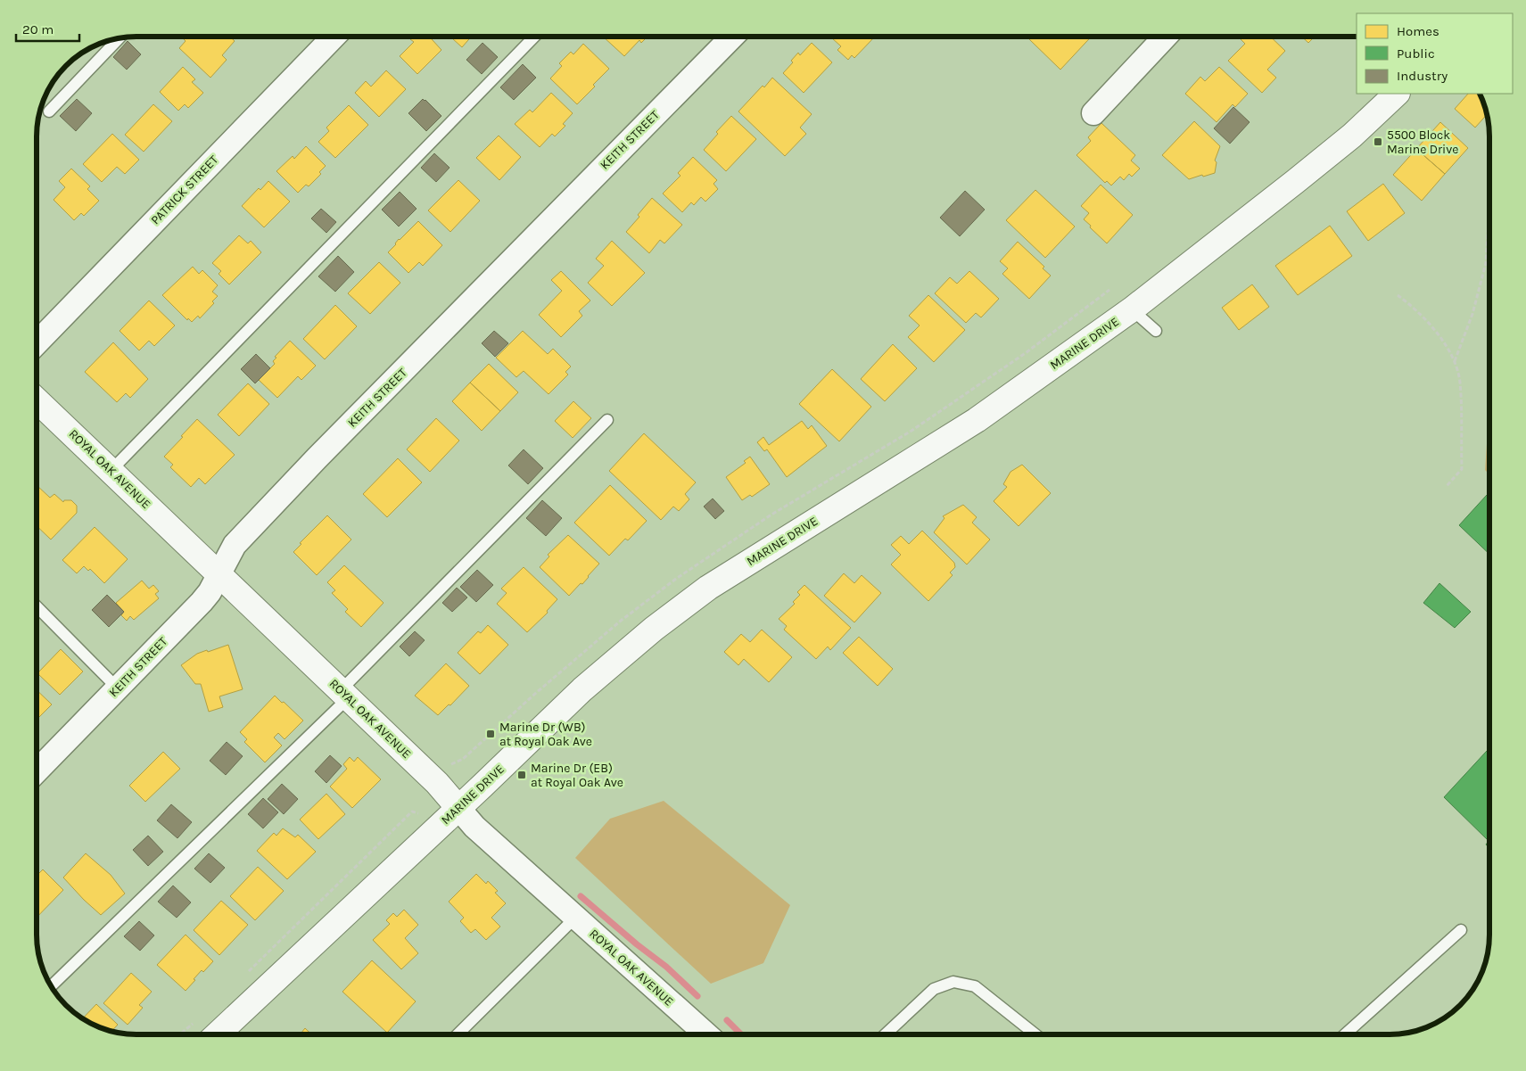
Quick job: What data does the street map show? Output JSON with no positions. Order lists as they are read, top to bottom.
{
  "streets": {
    "street": [
      "KEITH STREET",
      "PATRICK STREET",
      "MARINE DRIVE",
      "ROYAL OAK AVENUE"
    ]
  },
  "crossings": [
    ["KEITH STREET", "ROYAL OAK AVENUE"],
    ["MARINE DRIVE", "ROYAL OAK AVENUE"]
  ],
  "places": {
    "transit": ["5500 Block Marine Drive", "Marine Dr (WB) at Royal Oak Ave", "Marine Dr (EB) at Royal Oak Ave"]
  },
  "legend": ["Homes", "Public", "Industry"],
  "scale_bar": "20 m"
}
